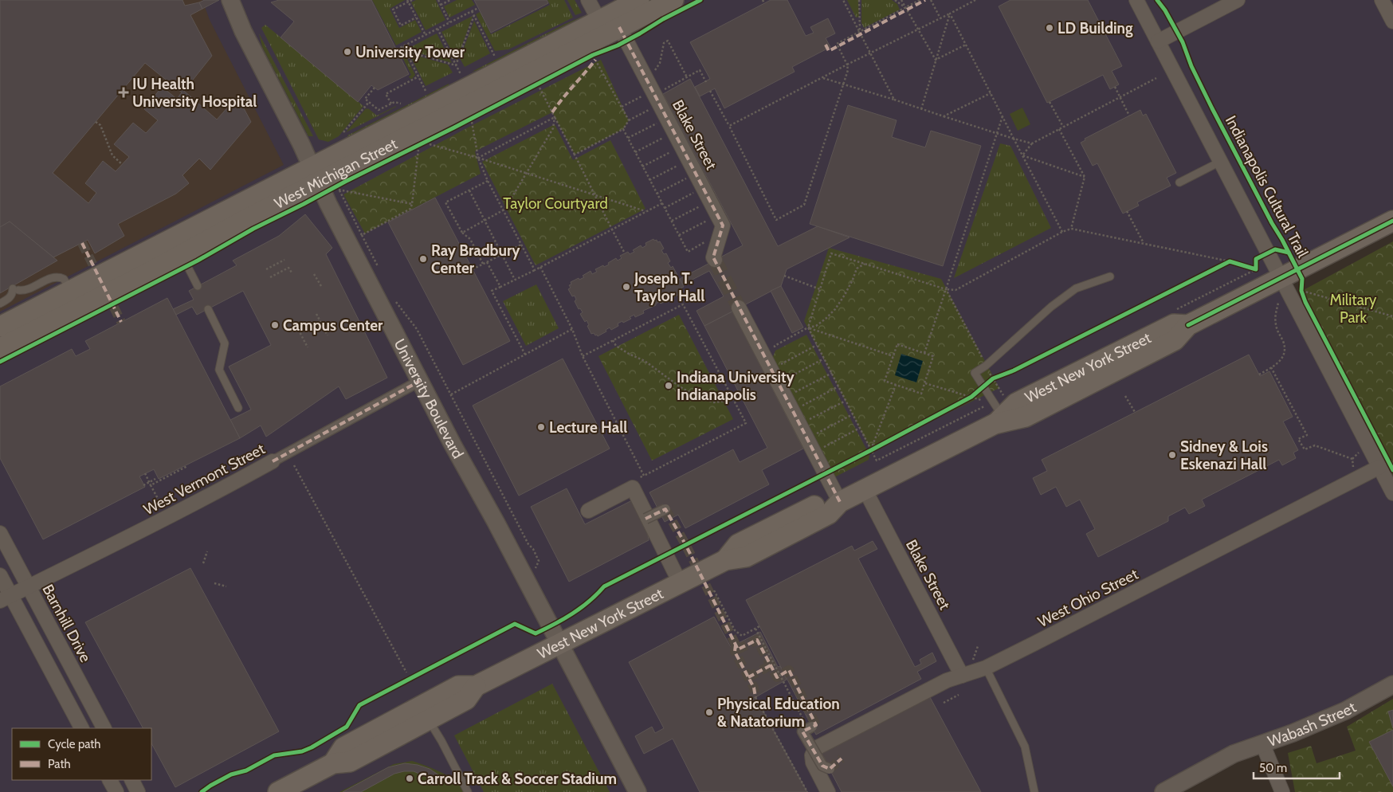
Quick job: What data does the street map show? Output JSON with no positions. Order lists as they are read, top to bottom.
{
  "streets": {
    "main road": ["West Michigan Street", "West New York Street"],
    "street": [
      "Blake Street",
      "University Boulevard",
      "West Vermont Street",
      "West Ohio Street",
      "Barnhill Drive",
      "Wabash Street"
    ],
    "cycle path": ["Indianapolis Cultural Trail"]
  },
  "crossings": [
    ["Blake Street", "West Michigan Street"],
    ["Blake Street", "West New York Street"],
    ["Blake Street", "West Ohio Street"],
    ["West Michigan Street", "University Boulevard"],
    ["Indianapolis Cultural Trail", "West New York Street"],
    ["West New York Street", "University Boulevard"],
    ["University Boulevard", "West Vermont Street"],
    ["West Vermont Street", "Barnhill Drive"]
  ],
  "parks": ["Taylor Courtyard", "Military Park"],
  "places": {
    "other": [
      "LD Building",
      "University Tower",
      "Ray Bradbury Center",
      "Joseph T. Taylor Hall",
      "Campus Center",
      "Indiana University Indianapolis",
      "Lecture Hall",
      "Sidney & Lois Eskenazi Hall",
      "Physical Education & Natatorium",
      "Carroll Track & Soccer Stadium"
    ],
    "health": ["IU Health University Hospital"]
  },
  "legend": ["Cycle path", "Path"],
  "scale_bar": "50 m"
}
